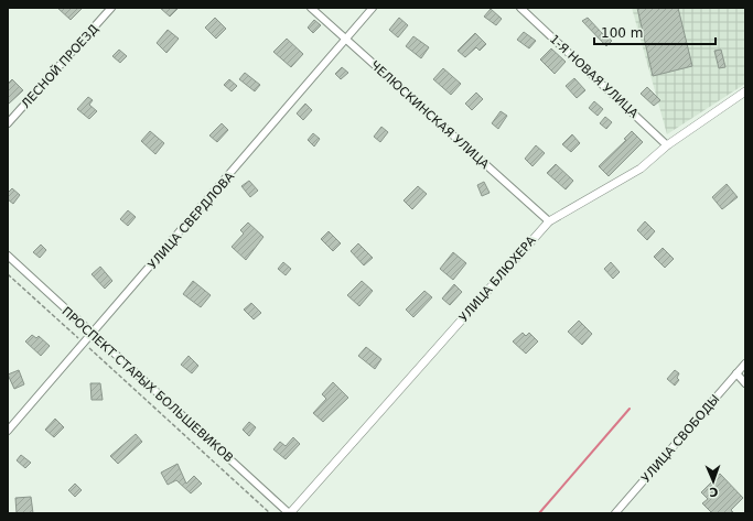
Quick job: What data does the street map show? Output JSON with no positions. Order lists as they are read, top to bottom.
{
  "streets": {
    "street": [
      "ЛЕСНОЙ ПРОЕЗД",
      "1-Я НОВАЯ УЛИЦА",
      "ЧЕЛЮСКИНСКАЯ УЛИЦА",
      "УЛИЦА СВЕРДЛОВА",
      "УЛИЦА БЛЮХЕРА",
      "ПРОСПЕКТ СТАРЫХ БОЛЬШЕВИКОВ",
      "УЛИЦА СВОБОДЫ"
    ]
  },
  "crossings": [
    ["1-Я НОВАЯ УЛИЦА", "УЛИЦА БЛЮХЕРА"],
    ["ЧЕЛЮСКИНСКАЯ УЛИЦА", "УЛИЦА СВЕРДЛОВА"],
    ["ЧЕЛЮСКИНСКАЯ УЛИЦА", "УЛИЦА БЛЮХЕРА"],
    ["УЛИЦА СВЕРДЛОВА", "ПРОСПЕКТ СТАРЫХ БОЛЬШЕВИКОВ"],
    ["УЛИЦА БЛЮХЕРА", "ПРОСПЕКТ СТАРЫХ БОЛЬШЕВИКОВ"]
  ],
  "scale_bar": "100 m",
  "north": "bottom"
}
